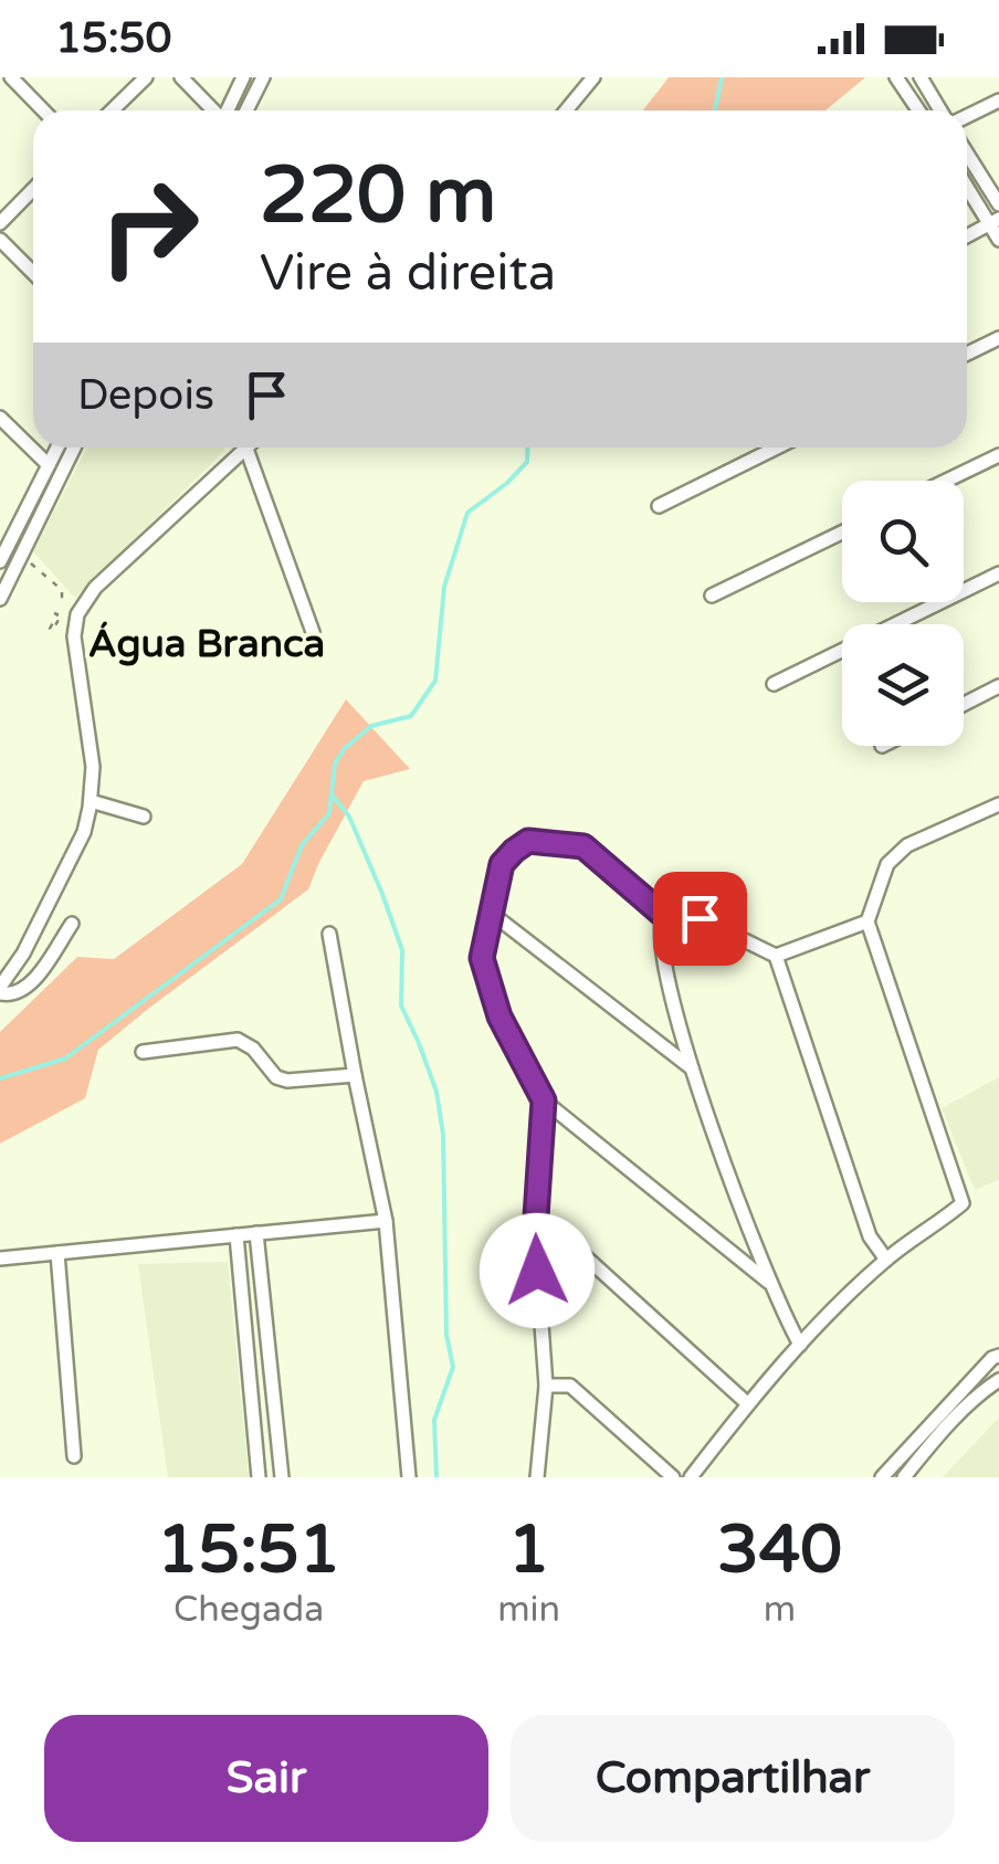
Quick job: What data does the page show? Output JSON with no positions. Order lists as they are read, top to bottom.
{
  "districts": ["Água Branca"],
  "page": {
    "status": "15:50",
    "turn": ["220 m", "Vire à direita"],
    "then": "Depois",
    "eta": [
      "15:51",
      "Chegada",
      "1",
      "min",
      "340",
      "m"
    ],
    "buttons": ["Sair", "Compartilhar"]
  }
}
